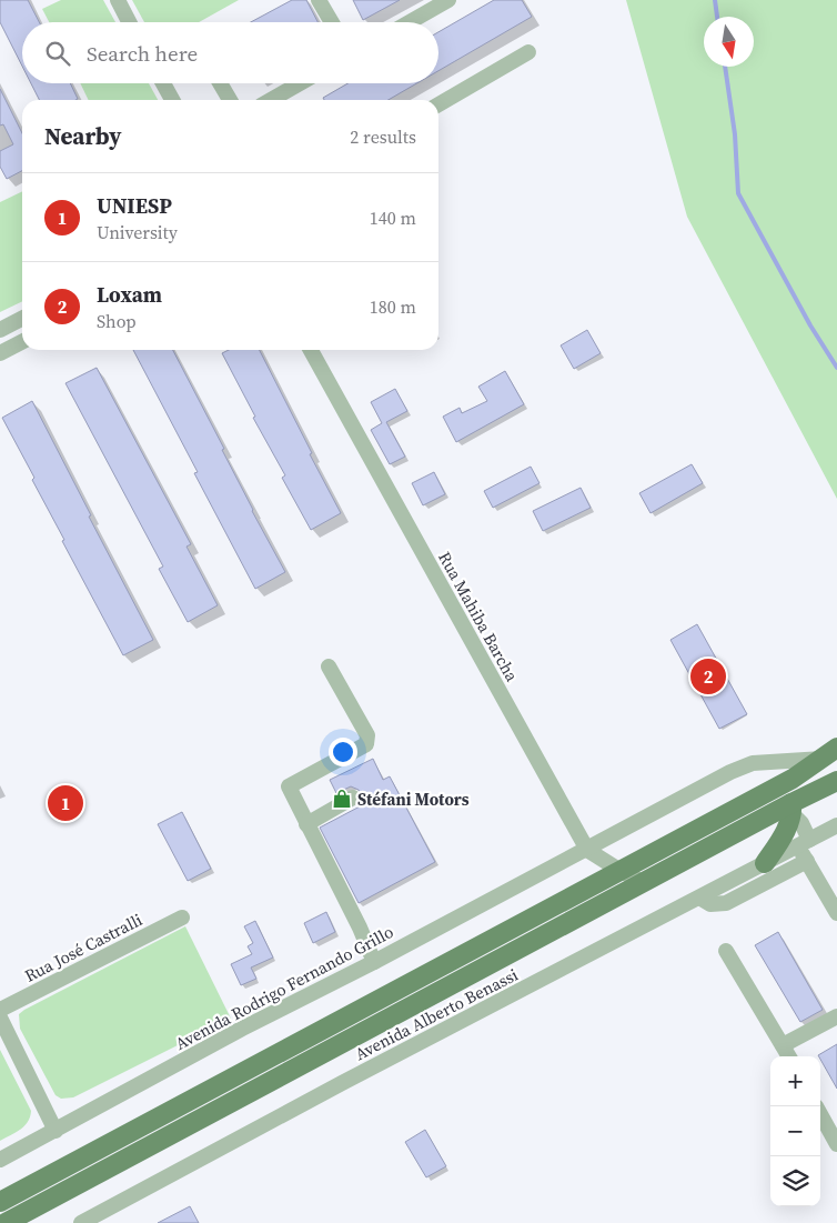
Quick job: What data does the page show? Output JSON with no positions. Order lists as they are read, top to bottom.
{
  "streets": {
    "street": [
      "Rua Mahiba Barcha",
      "Rua José Castralli",
      "Avenida Rodrigo Fernando Grillo",
      "Avenida Alberto Benassi"
    ]
  },
  "crossings": [
    ["Rua Mahiba Barcha", "Avenida Rodrigo Fernando Grillo"]
  ],
  "places": {
    "shop": ["Stéfani Motors"]
  },
  "north": "bottom",
  "page": {
    "search": "Search here",
    "heading": ["Nearby", "2 results"],
    "list": [
      {
        "mark": "1",
        "name": "UNIESP",
        "note": "University",
        "value": "140 m"
      },
      {
        "mark": "2",
        "name": "Loxam",
        "note": "Shop",
        "value": "180 m"
      }
    ],
    "pins": ["2", "1"],
    "map_buttons": ["+", "−"]
  }
}
